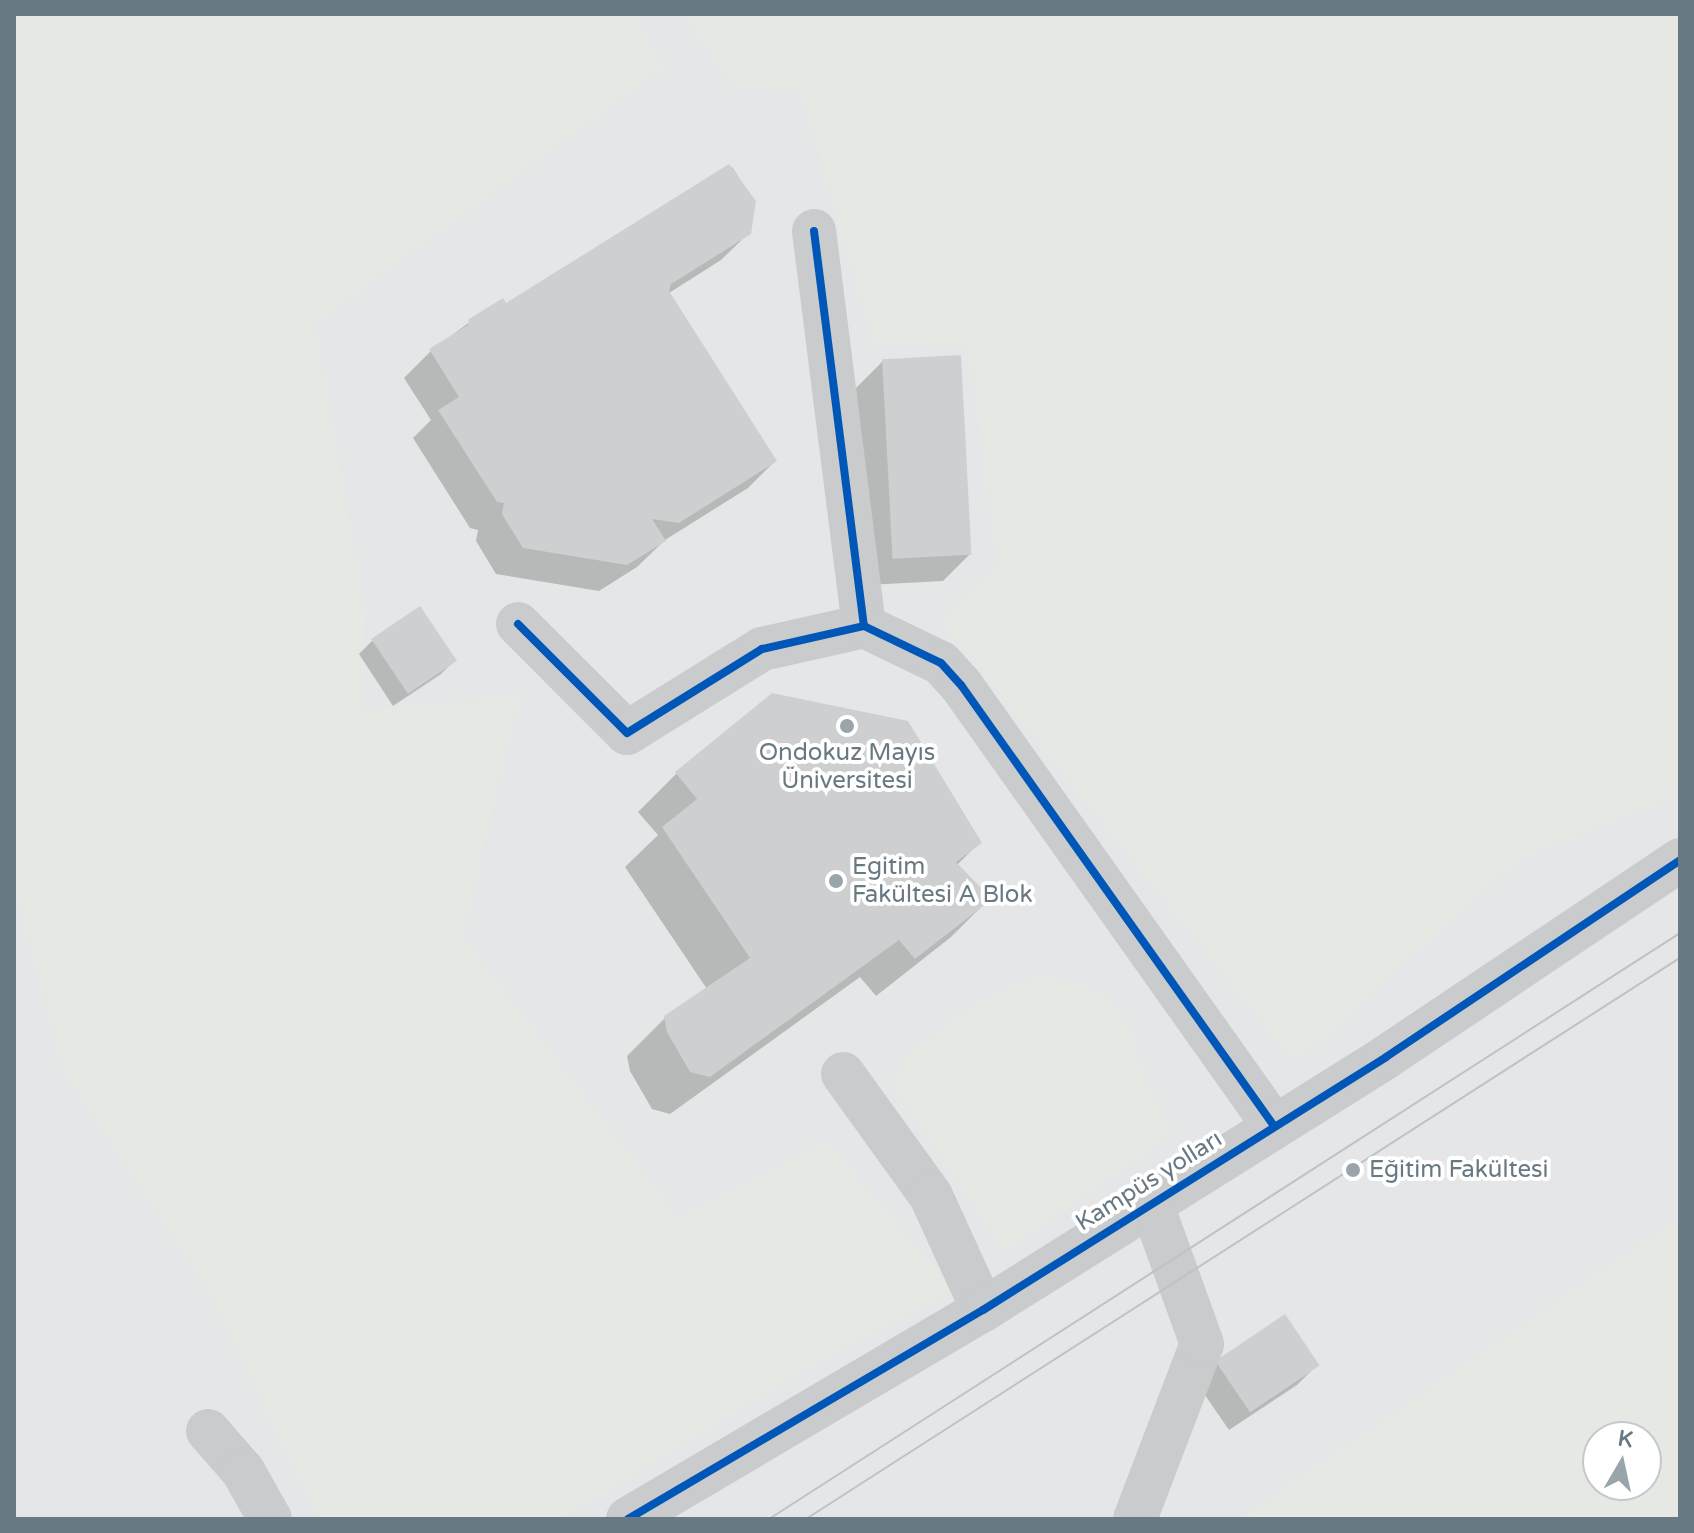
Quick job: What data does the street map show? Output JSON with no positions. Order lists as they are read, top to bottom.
{
  "streets": {
    "street": ["Kampüs yolları"]
  },
  "places": ["Ondokuz Mayıs Üniversitesi", "Egitim Fakültesi A Blok", "Eğitim Fakültesi"],
  "north": "top"
}
